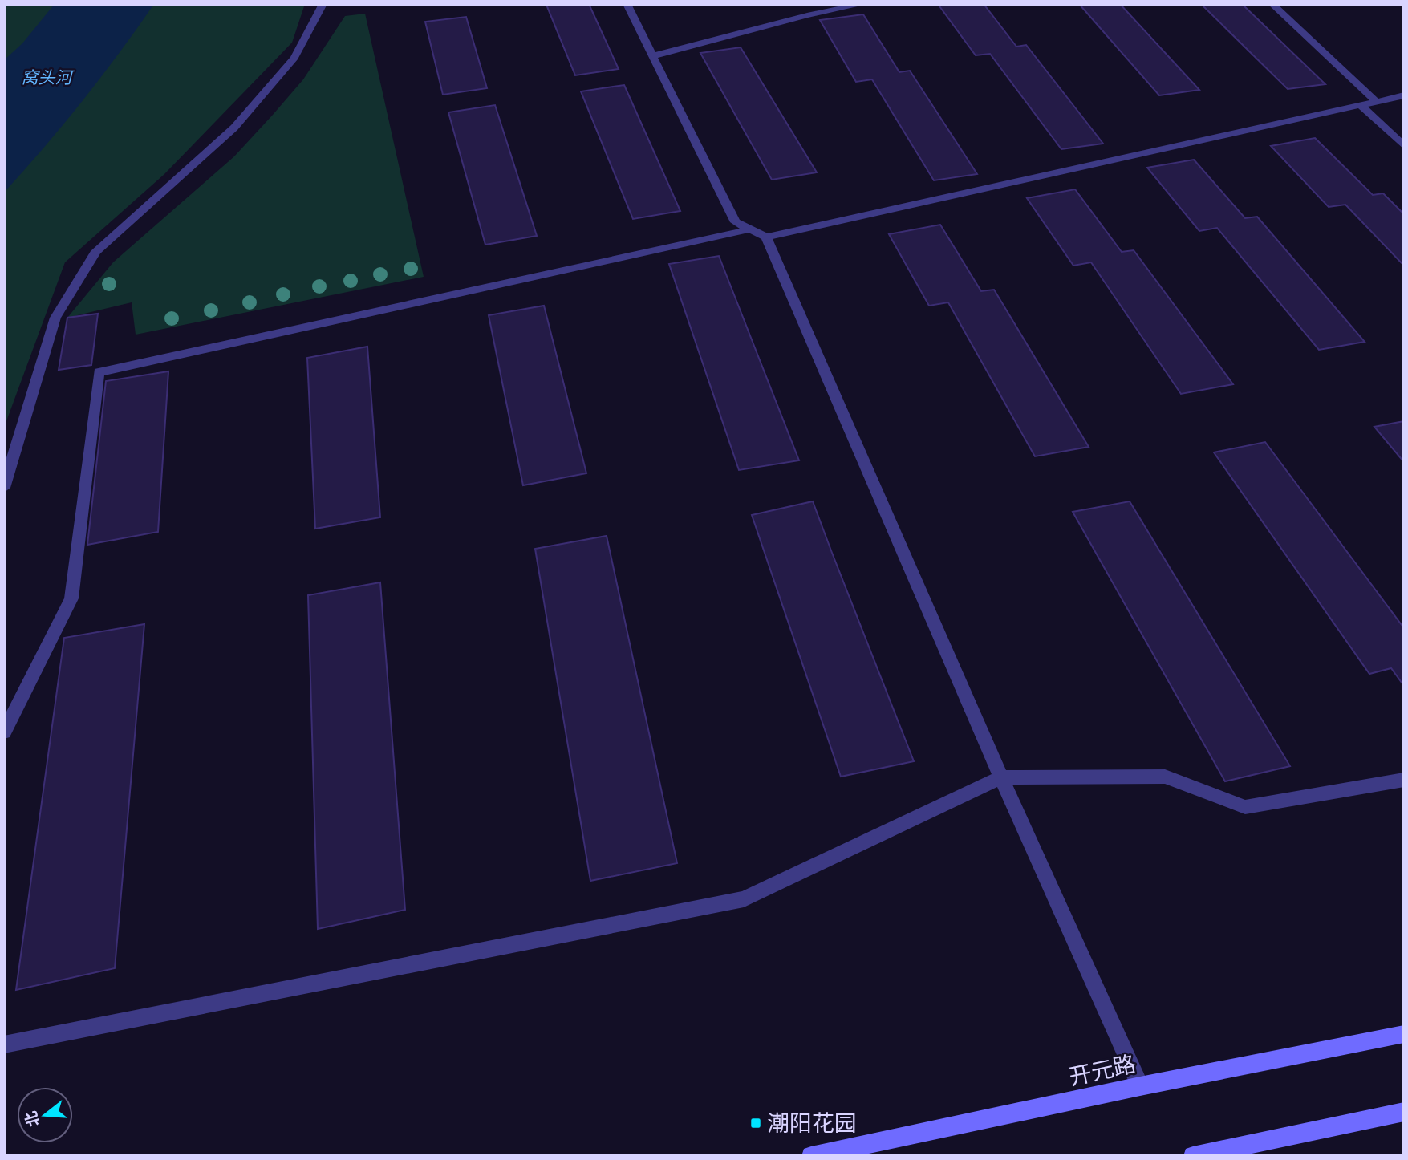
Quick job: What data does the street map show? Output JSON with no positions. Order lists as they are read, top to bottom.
{
  "streets": {
    "main road": ["开元路"]
  },
  "water": ["窝头河"],
  "places": {
    "transit": ["潮阳花园"]
  },
  "north": "left"
}
